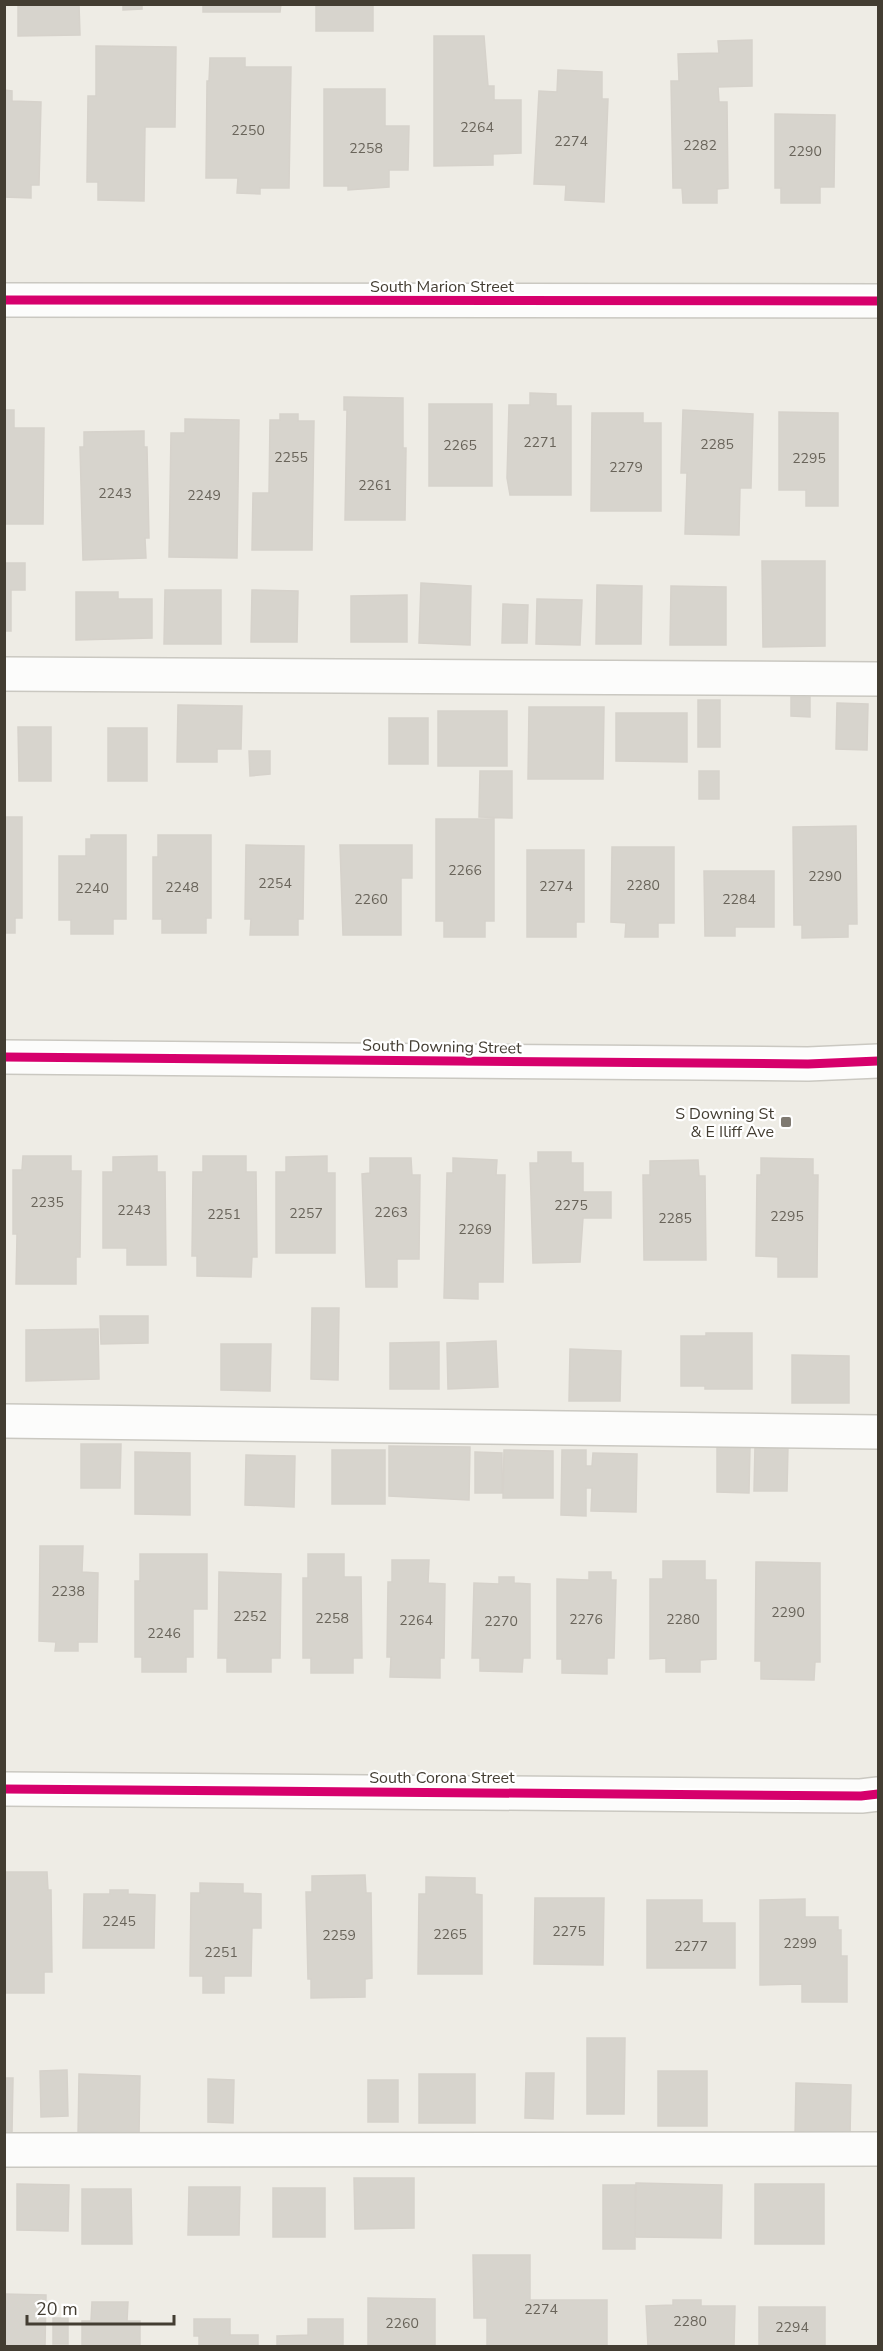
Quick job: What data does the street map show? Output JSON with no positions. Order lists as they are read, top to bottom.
{
  "streets": {
    "street": ["South Marion Street", "South Downing Street", "South Corona Street"]
  },
  "places": {
    "transit": ["S Downing St & E Iliff Ave"]
  },
  "house_numbers": [
    "2264",
    "2250",
    "2274",
    "2282",
    "2258",
    "2290",
    "2271",
    "2285",
    "2265",
    "2255",
    "2295",
    "2279",
    "2261",
    "2243",
    "2249",
    "2266",
    "2290",
    "2254",
    "2280",
    "2274",
    "2248",
    "2240",
    "2260",
    "2284",
    "2235",
    "2275",
    "2243",
    "2263",
    "2257",
    "2251",
    "2295",
    "2285",
    "2269",
    "2238",
    "2290",
    "2252",
    "2258",
    "2276",
    "2280",
    "2264",
    "2270",
    "2246",
    "2245",
    "2275",
    "2265",
    "2259",
    "2299",
    "2277",
    "2251",
    "2274",
    "2280",
    "2260",
    "2294"
  ],
  "scale_bar": "20 m"
}
